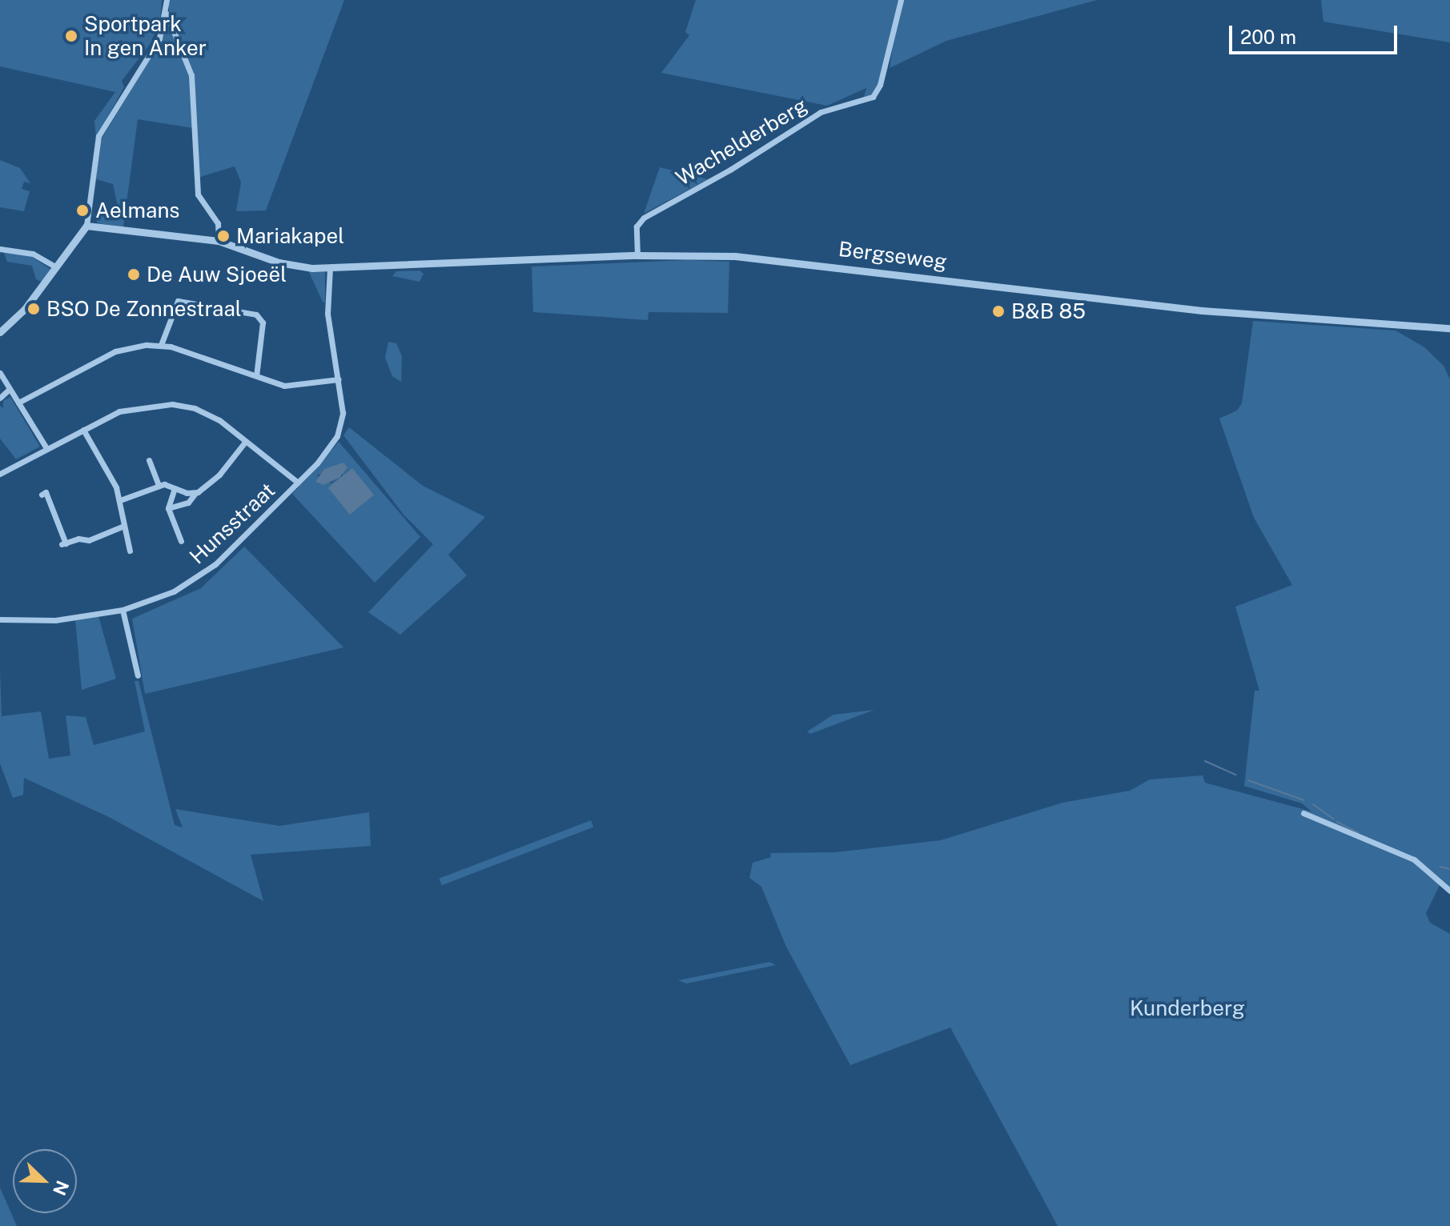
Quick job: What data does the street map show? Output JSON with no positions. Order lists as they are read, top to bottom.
{
  "streets": {
    "street": ["Wachelderberg", "Bergseweg", "Hunsstraat"]
  },
  "crossings": [
    ["Wachelderberg", "Bergseweg"],
    ["Bergseweg", "Hunsstraat"]
  ],
  "parks": ["Kunderberg"],
  "places": [
    "Sportpark In gen Anker",
    "Aelmans",
    "Mariakapel",
    "De Auw Sjoeël",
    "BSO De Zonnestraal",
    "B&B 85"
  ],
  "scale_bar": "200 m",
  "north": "bottom right"
}
